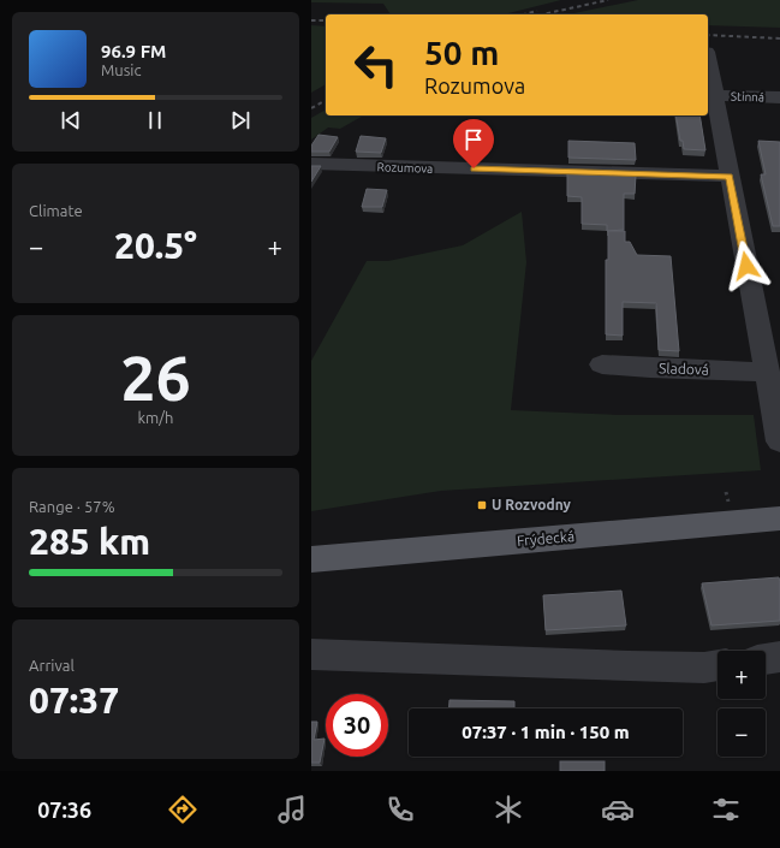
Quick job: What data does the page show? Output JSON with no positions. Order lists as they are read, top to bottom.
{
  "streets": {
    "main road": ["Frýdecká"],
    "street": ["Stinná", "Rozumova", "Sladová"]
  },
  "places": {
    "transit": ["U Rozvodny"]
  },
  "page": {
    "turn": ["50 m", "Rozumova"],
    "song": ["96.9 FM", "Music"],
    "tile": [
      "Climate",
      ["26", "km/h"],
      ["Range · 57%", "285 km"],
      ["Arrival", "07:37"]
    ],
    "heat": ["−", "20.5°", "+"],
    "map_buttons": ["+", "−"],
    "limit": "30",
    "trip": "07:37 · 1 min · 150 m",
    "tabs": "07:36"
  }
}
